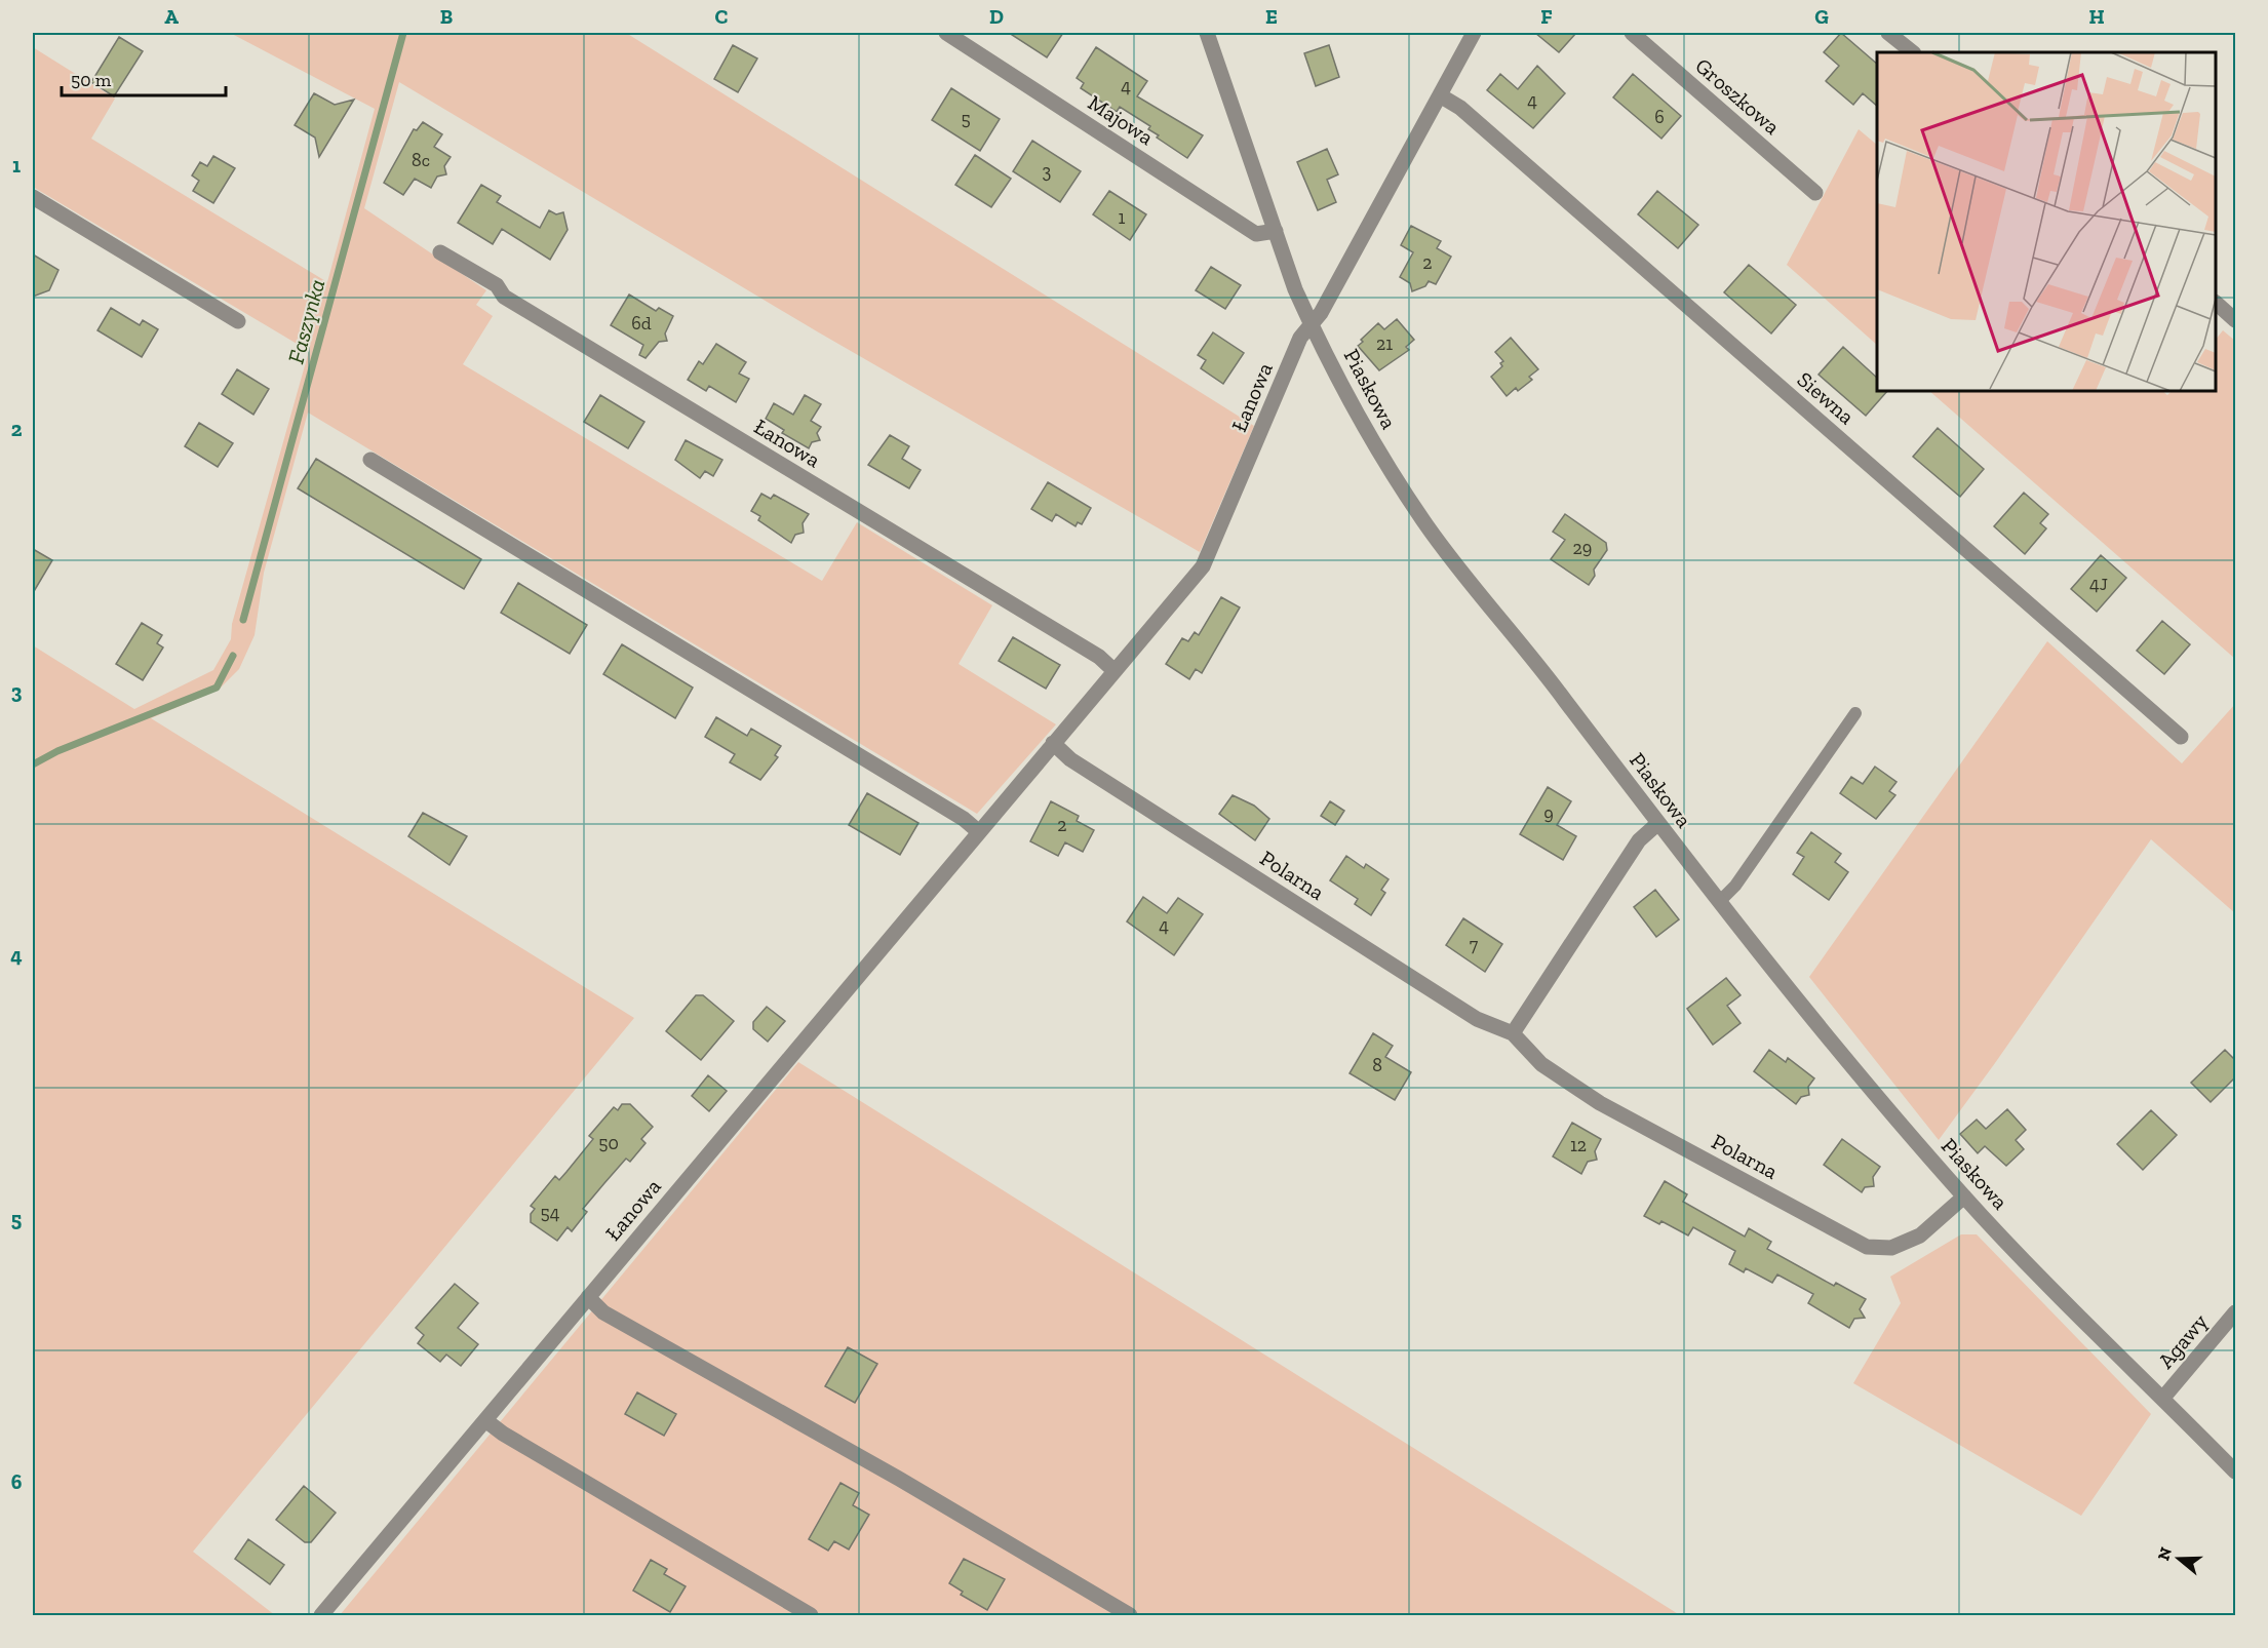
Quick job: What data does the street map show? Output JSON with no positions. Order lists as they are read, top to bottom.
{
  "streets": {
    "street": [
      "Groszkowa",
      "Majowa",
      "Piaskowa",
      "Łanowa",
      "Siewna",
      "Polarna",
      "Agawy"
    ]
  },
  "crossings": [
    ["Majowa", "Piaskowa"],
    ["Piaskowa", "Łanowa"],
    ["Piaskowa", "Polarna"],
    ["Piaskowa", "Agawy"],
    ["Łanowa", "Polarna"]
  ],
  "water": ["Faszynka"],
  "house_numbers": [
    "4",
    "4",
    "6",
    "5",
    "8c",
    "3",
    "1",
    "2",
    "6d",
    "21",
    "29",
    "4J",
    "9",
    "2",
    "4",
    "7",
    "8",
    "50",
    "12",
    "54"
  ],
  "scale_bar": "50 m",
  "north": "left",
  "grid": {
    "columns": [
      "A",
      "B",
      "C",
      "D",
      "E",
      "F",
      "G",
      "H"
    ],
    "rows": [
      "1",
      "2",
      "3",
      "4",
      "5",
      "6"
    ]
  }
}
